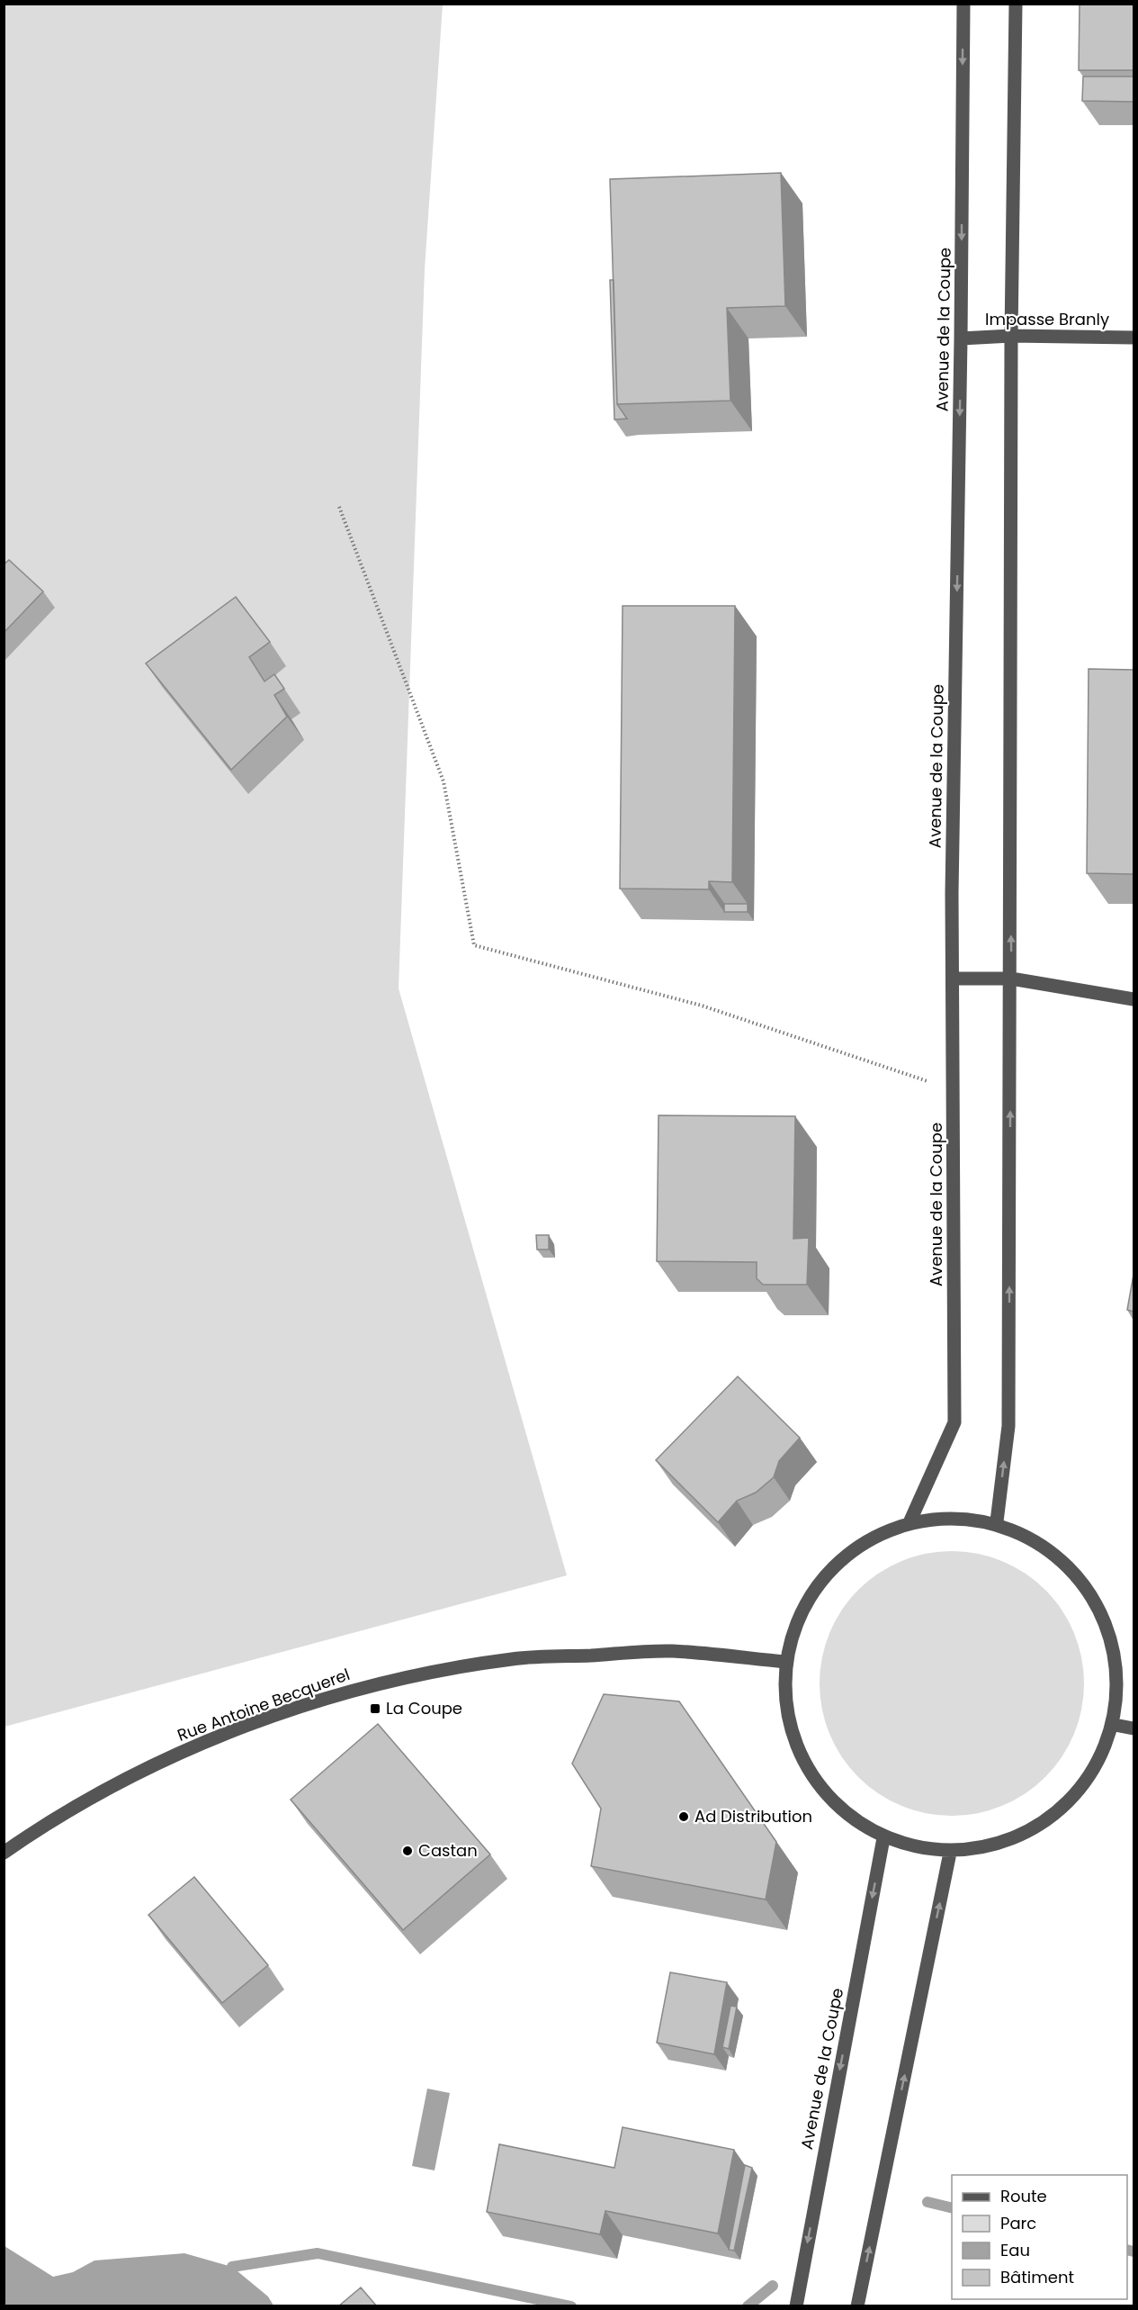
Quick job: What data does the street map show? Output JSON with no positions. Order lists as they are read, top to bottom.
{
  "streets": {
    "street": ["Impasse Branly", "Avenue de la Coupe", "Rue Antoine Becquerel"]
  },
  "crossings": [
    ["Impasse Branly", "Avenue de la Coupe"]
  ],
  "places": {
    "transit": ["La Coupe"],
    "other": ["Ad Distribution", "Castan"]
  },
  "legend": [
    "Route",
    "Parc",
    "Eau",
    "Bâtiment"
  ]
}
